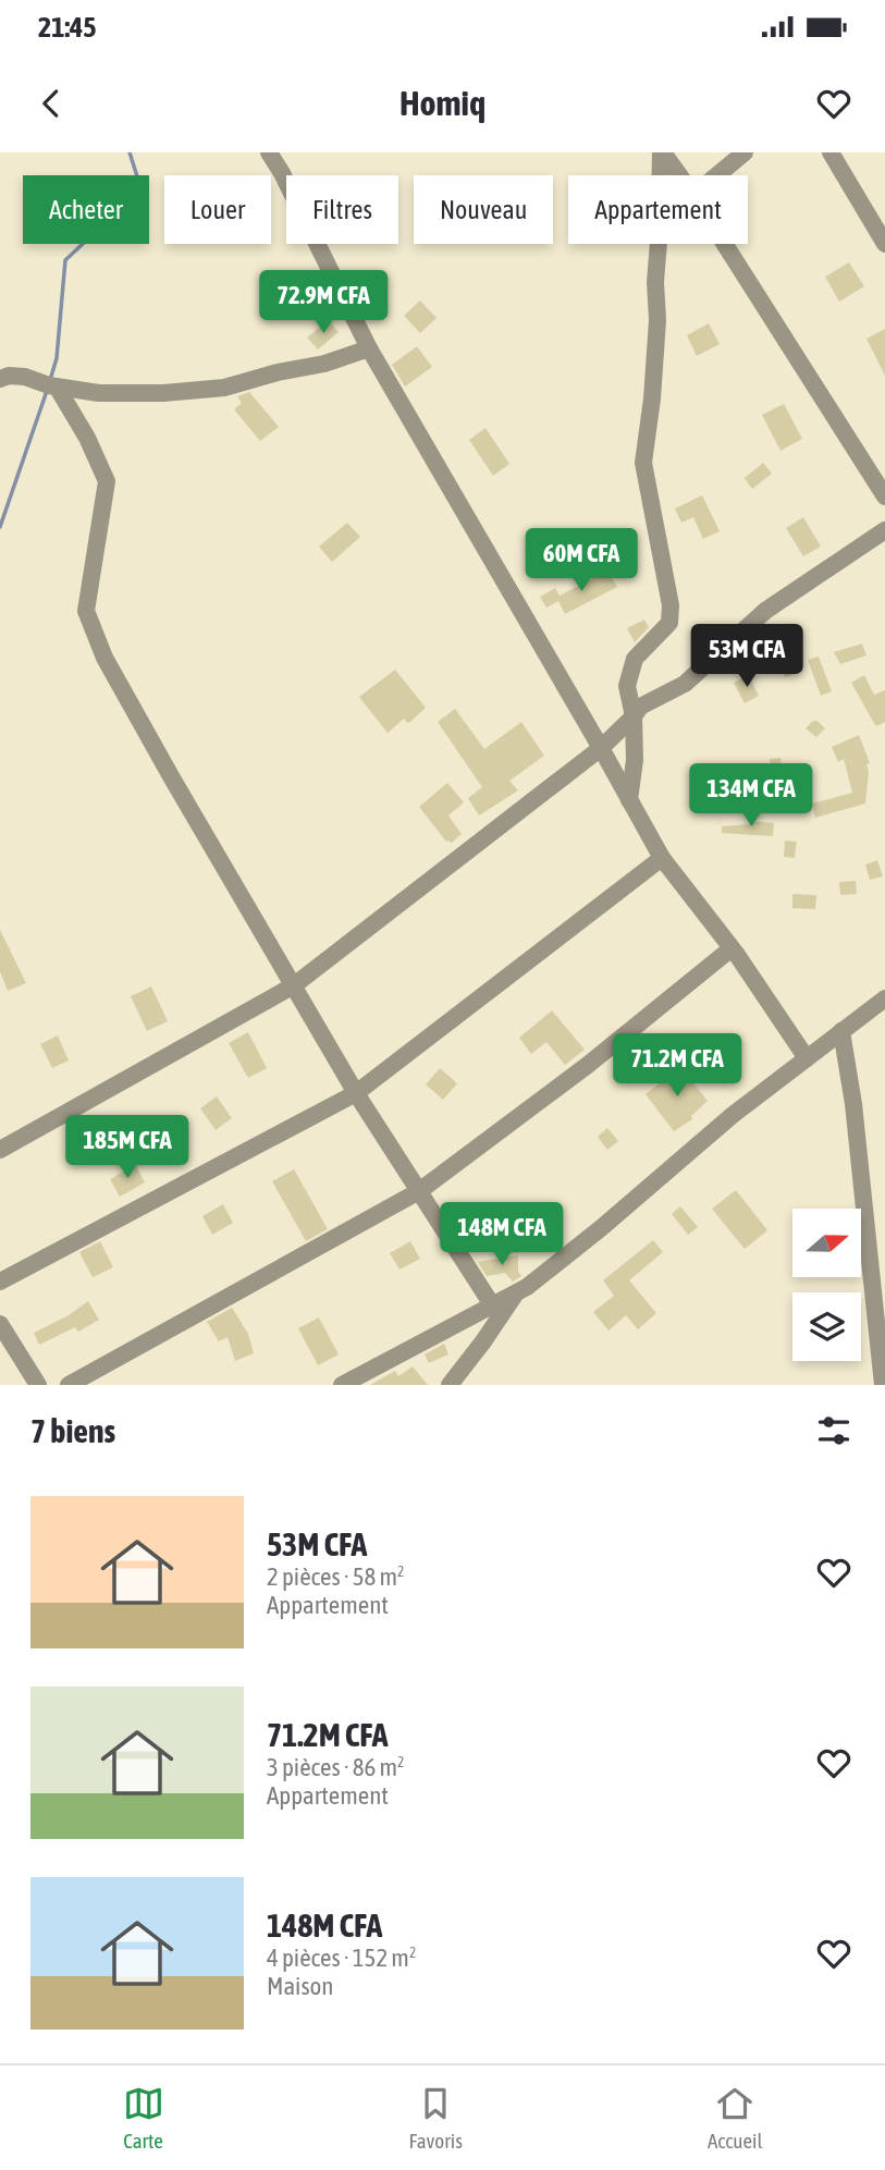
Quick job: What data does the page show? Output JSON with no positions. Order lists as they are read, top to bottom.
{
  "north": "right",
  "page": {
    "status": "21:45",
    "header": "Homiq",
    "chip": [
      "Acheter",
      "Louer",
      "Filtres",
      "Nouveau",
      "Appartement"
    ],
    "price": [
      "72.9M CFA",
      "60M CFA",
      "53M CFA",
      "134M CFA",
      "71.2M CFA",
      "185M CFA",
      "148M CFA"
    ],
    "heading": "7 biens",
    "list": [
      {
        "name": "53M CFA",
        "note": "2 pièces · 58 m² · Appartement"
      },
      {
        "name": "71.2M CFA",
        "note": "3 pièces · 86 m² · Appartement"
      },
      {
        "name": "148M CFA",
        "note": "4 pièces · 152 m² · Maison"
      }
    ],
    "tabs": ["Carte", "Favoris", "Accueil"]
  }
}
